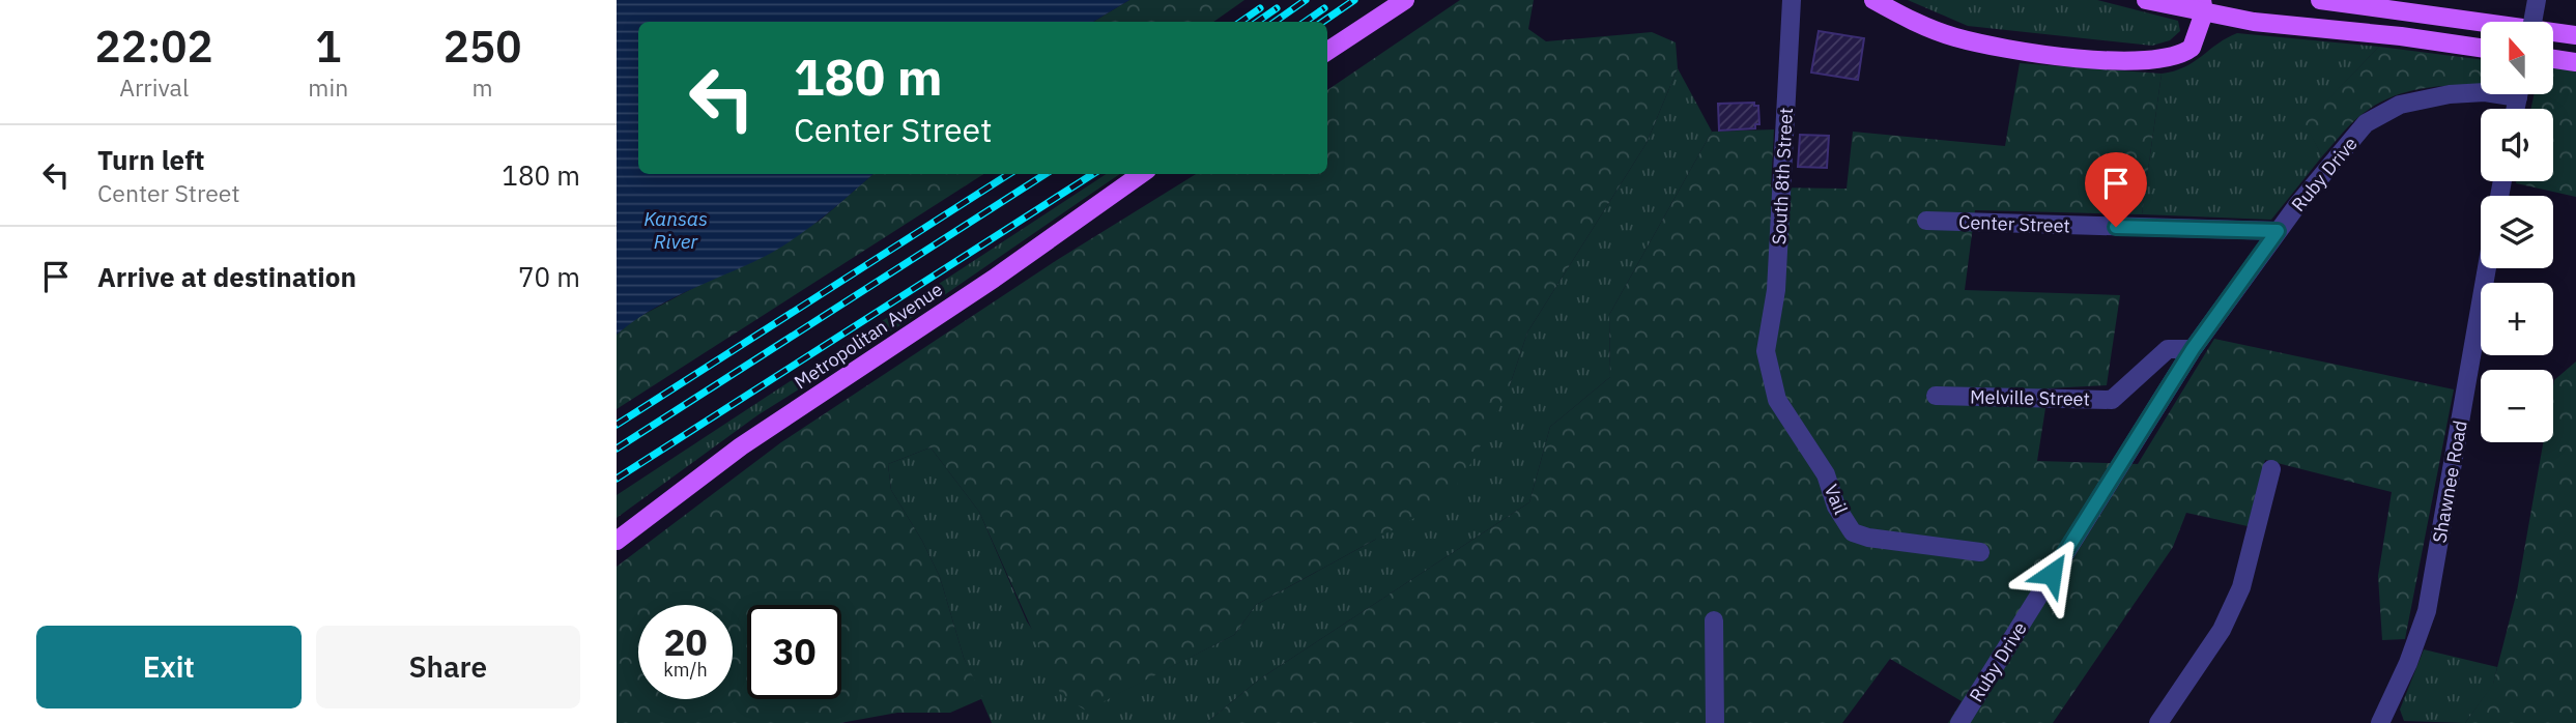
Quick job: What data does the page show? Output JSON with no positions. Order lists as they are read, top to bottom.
{
  "streets": {
    "main road": ["Metropolitan Avenue"],
    "street": [
      "Ruby Drive",
      "South 8th Street",
      "Center Street",
      "Melville Street",
      "Shawnee Road",
      "Vail"
    ]
  },
  "crossings": [
    ["Ruby Drive", "Center Street"],
    ["Ruby Drive", "Melville Street"],
    ["South 8th Street", "Vail"]
  ],
  "water": ["Kansas River"],
  "north": "top",
  "page": {
    "eta": [
      "22:02",
      "Arrival",
      "1",
      "min",
      "250",
      "m"
    ],
    "map_buttons": ["+", "−"],
    "turn": ["180 m", "Center Street"],
    "list": [
      {
        "name": "Turn left",
        "note": "Center Street",
        "value": "180 m"
      },
      {
        "name": "Arrive at destination",
        "value": "70 m"
      }
    ],
    "speed": "20 km/h",
    "limit": "30",
    "buttons": ["Exit", "Share"]
  }
}
